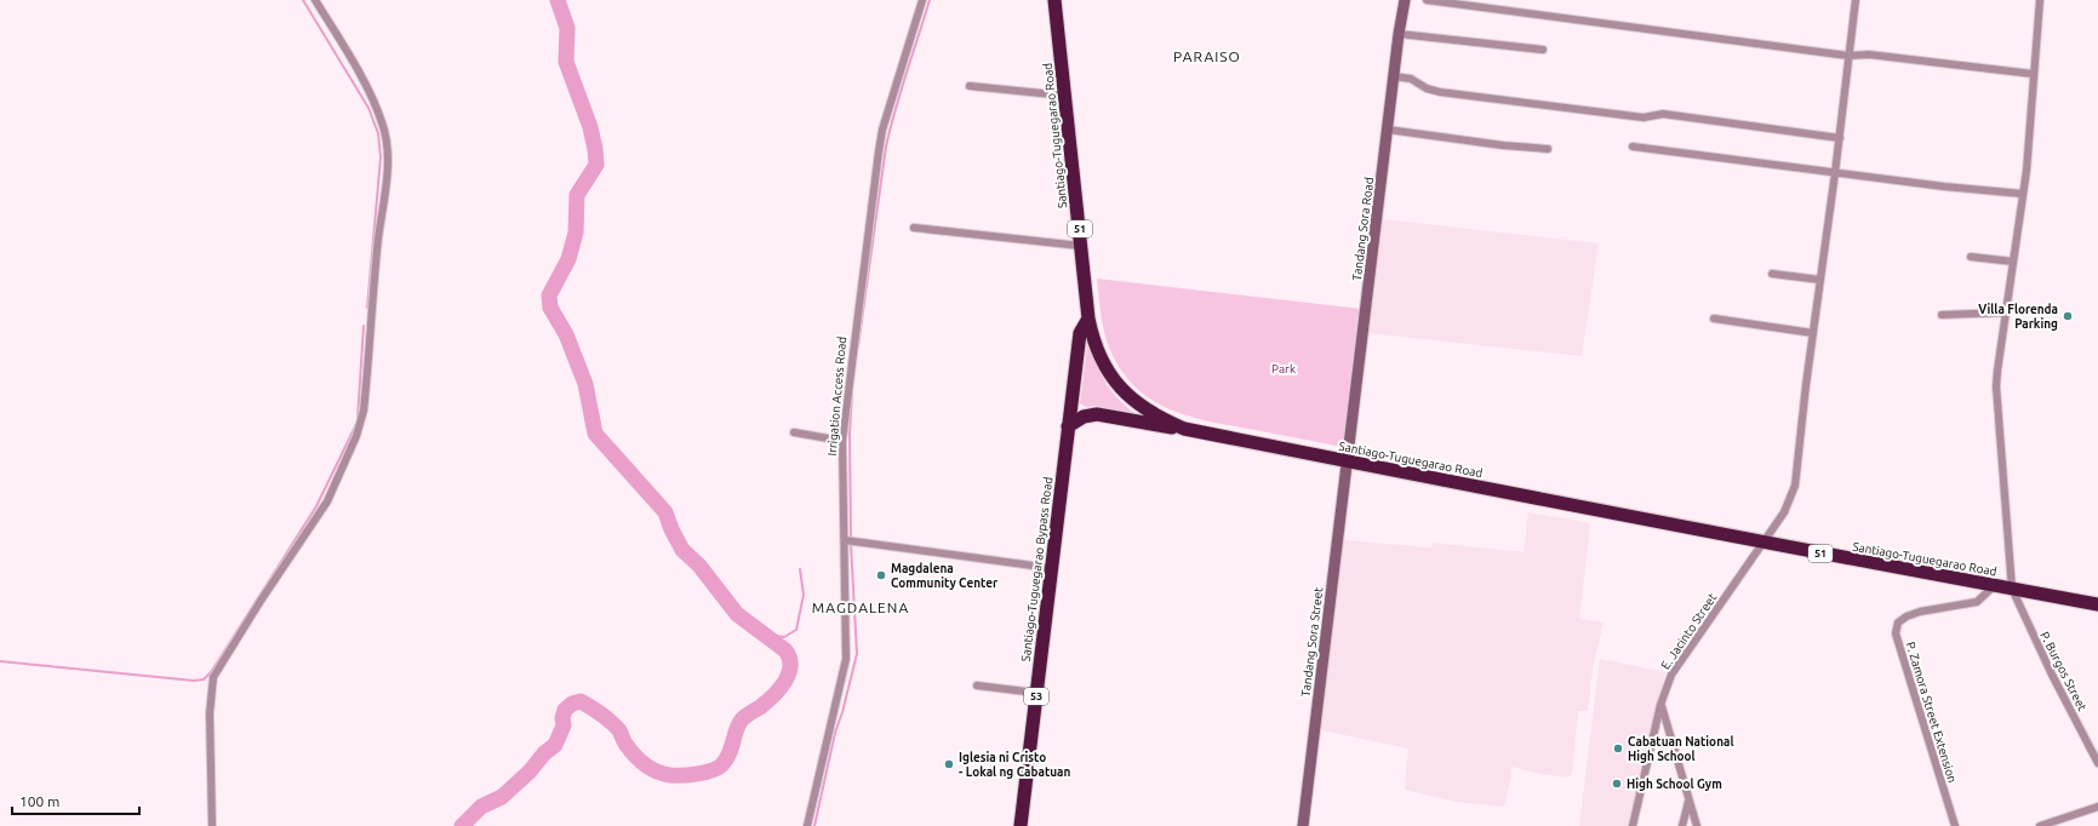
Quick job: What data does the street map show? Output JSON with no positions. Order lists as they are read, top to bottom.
{
  "streets": {
    "highway": [
      "Santiago-Tuguegarao Road",
      "51",
      "Santiago-Tuguegarao Bypass Road",
      "53"
    ],
    "street": [
      "Tandang Sora Road",
      "Irrigation Access Road",
      "E. Jacinto Street",
      "Tandang Sora Street",
      "P. Burgos Street",
      "P. Zamora Street Extension"
    ]
  },
  "crossings": [
    ["Santiago-Tuguegarao Road", "Tandang Sora Road"],
    ["Santiago-Tuguegarao Road", "Santiago-Tuguegarao Bypass Road"],
    ["Santiago-Tuguegarao Road", "E. Jacinto Street"],
    ["Santiago-Tuguegarao Road", "Tandang Sora Street"],
    ["Santiago-Tuguegarao Road", "P. Burgos Street"],
    ["Santiago-Tuguegarao Road", "P. Zamora Street Extension"],
    ["Tandang Sora Road", "Tandang Sora Street"]
  ],
  "districts": ["PARAISO", "MAGDALENA"],
  "parks": ["Park"],
  "places": [
    "Villa Florenda Parking",
    "Magdalena Community Center",
    "Cabatuan National High School",
    "Iglesia ni Cristo - Lokal ng Cabatuan",
    "High School Gym"
  ],
  "scale_bar": "100 m"
}
